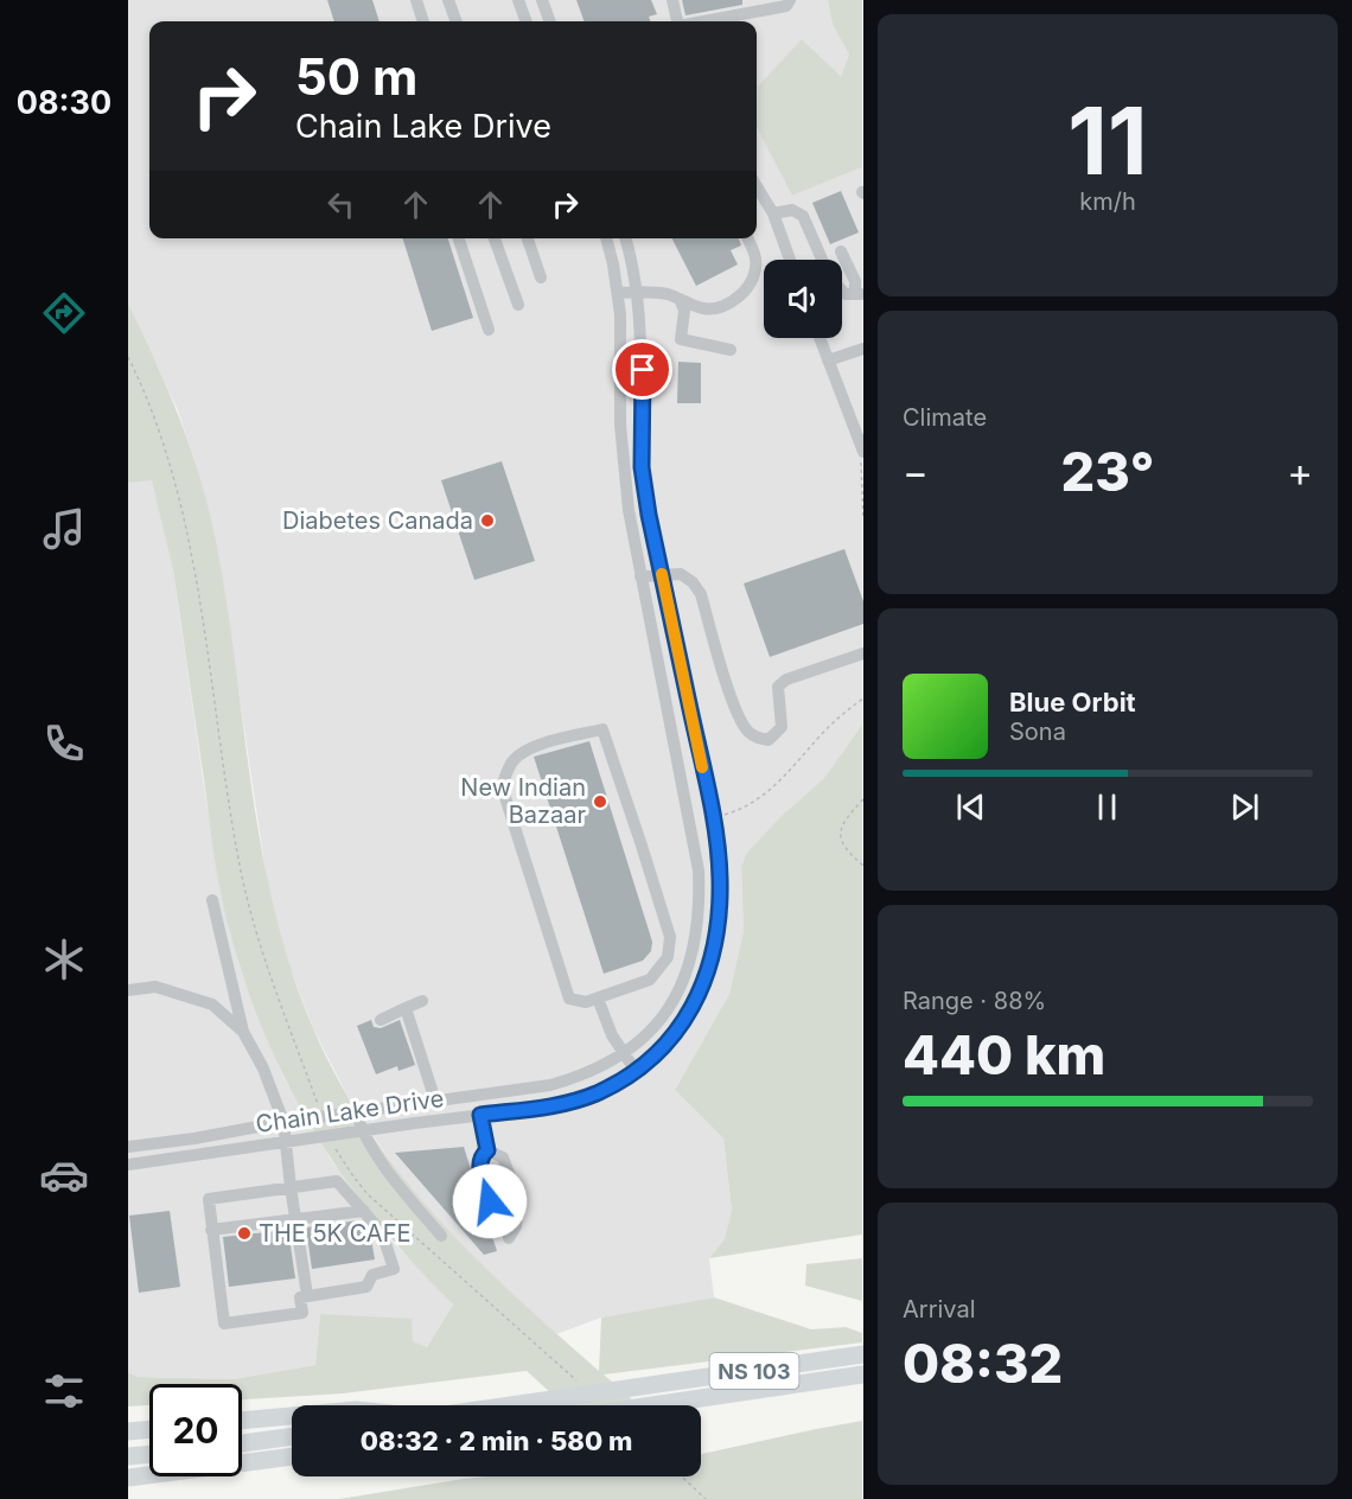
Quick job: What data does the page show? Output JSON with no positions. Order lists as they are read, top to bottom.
{
  "streets": {
    "highway": ["NS 103"],
    "street": ["Chain Lake Drive"]
  },
  "places": ["Diabetes Canada", "New Indian Bazaar", "THE 5K CAFE"],
  "page": {
    "tabs": "08:30",
    "tile": [
      ["11", "km/h"],
      "Climate",
      ["Range · 88%", "440 km"],
      ["Arrival", "08:32"]
    ],
    "turn": ["50 m", "Chain Lake Drive"],
    "heat": ["−", "23°", "+"],
    "song": ["Blue Orbit", "Sona"],
    "limit": "20",
    "trip": "08:32 · 2 min · 580 m"
  }
}
